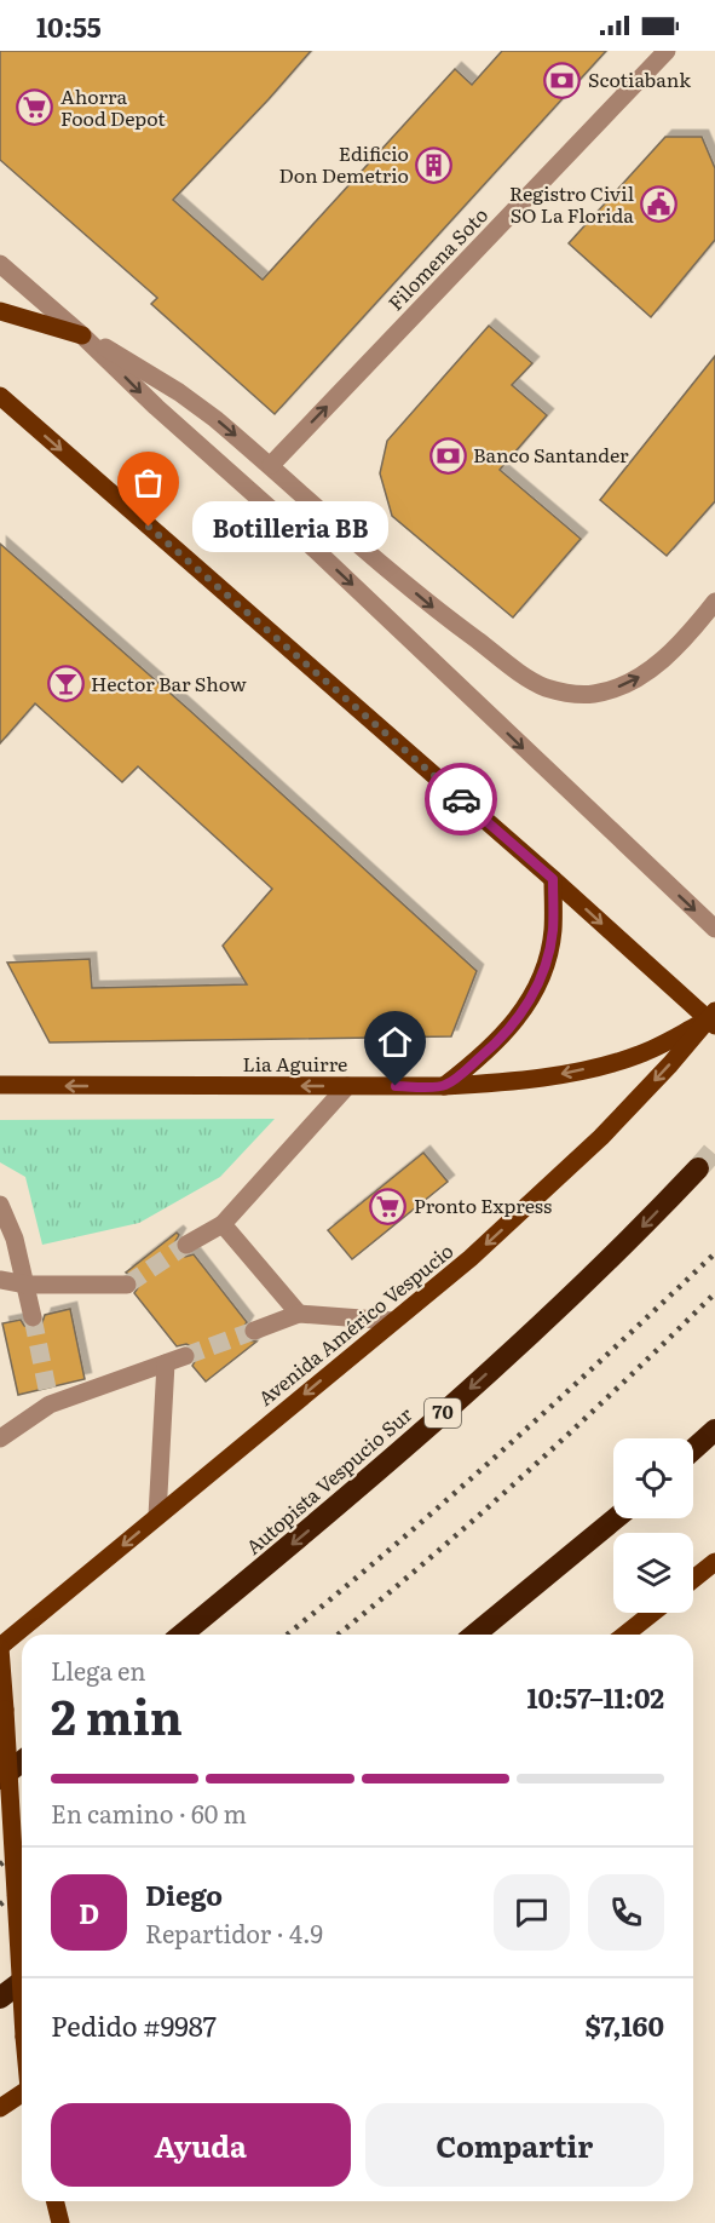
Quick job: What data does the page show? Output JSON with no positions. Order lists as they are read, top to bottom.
{
  "streets": {
    "highway": ["70", "Autopista Vespucio Sur"],
    "main road": ["Lia Aguirre", "Avenida Américo Vespucio"],
    "street": ["Filomena Soto"]
  },
  "crossings": [
    ["Lia Aguirre", "Avenida Américo Vespucio"]
  ],
  "one_way": ["Filomena Soto", "Lia Aguirre", "Avenida Américo Vespucio"],
  "places": {
    "bank": ["Scotiabank", "Banco Santander"],
    "supermarket": ["Ahorra Food Depot", "Pronto Express"],
    "building": ["Edificio Don Demetrio"],
    "public building": ["Registro Civil SO La Florida"],
    "other": ["Botilleria BB"],
    "bar": ["Hector Bar Show"]
  },
  "page": {
    "status": "10:55",
    "bubble": "Botilleria BB",
    "heading": ["2 min", "Llega en", "10:57–11:02"],
    "panel": [
      "Diego",
      "Repartidor · 4.9",
      "Pedido #9987",
      "$7,160"
    ],
    "bar": "En camino · 60 m",
    "round": "D",
    "buttons": ["Ayuda", "Compartir"]
  }
}
